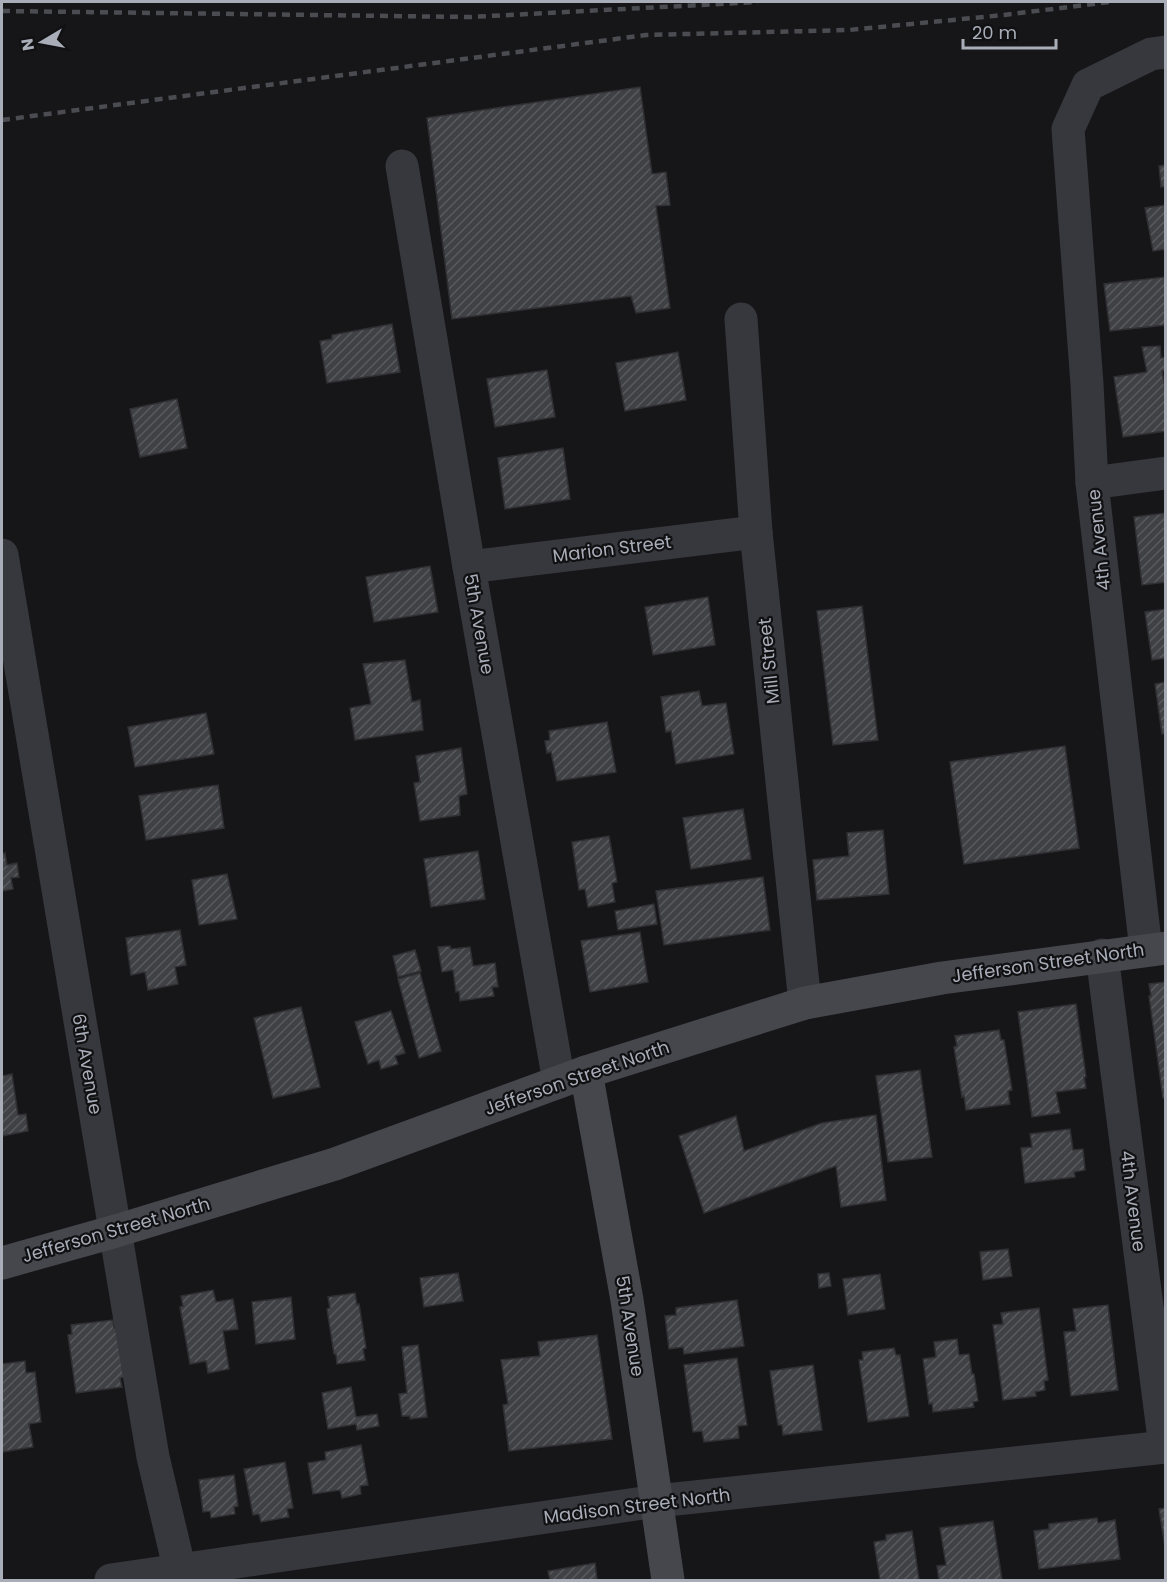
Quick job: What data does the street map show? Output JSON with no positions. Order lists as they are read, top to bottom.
{
  "streets": {
    "main road": ["5th Avenue", "Jefferson Street North"],
    "street": [
      "4th Avenue",
      "Marion Street",
      "Mill Street",
      "6th Avenue",
      "Madison Street North"
    ]
  },
  "crossings": [
    ["4th Avenue", "Jefferson Street North"],
    ["4th Avenue", "Madison Street North"],
    ["Marion Street", "5th Avenue"],
    ["Marion Street", "Mill Street"],
    ["5th Avenue", "Jefferson Street North"],
    ["5th Avenue", "Madison Street North"],
    ["Mill Street", "Jefferson Street North"],
    ["Jefferson Street North", "6th Avenue"],
    ["6th Avenue", "Madison Street North"]
  ],
  "scale_bar": "20 m",
  "north": "left"
}
